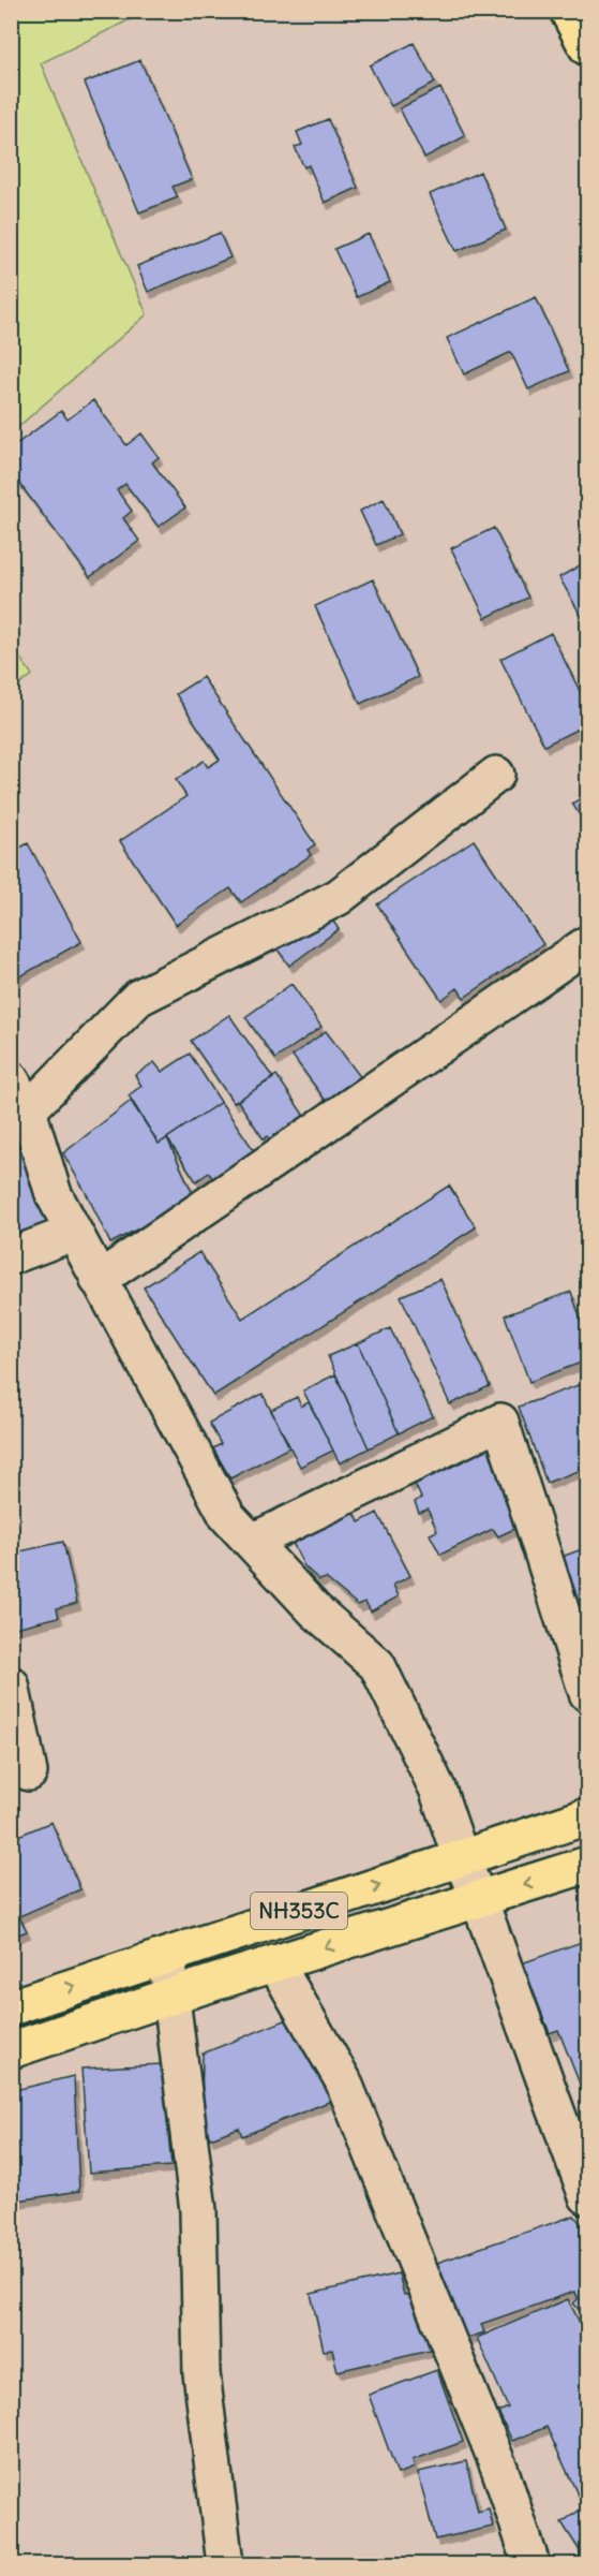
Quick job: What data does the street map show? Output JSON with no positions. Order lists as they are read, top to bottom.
{
  "streets": {
    "highway": ["NH353C"]
  }
}
